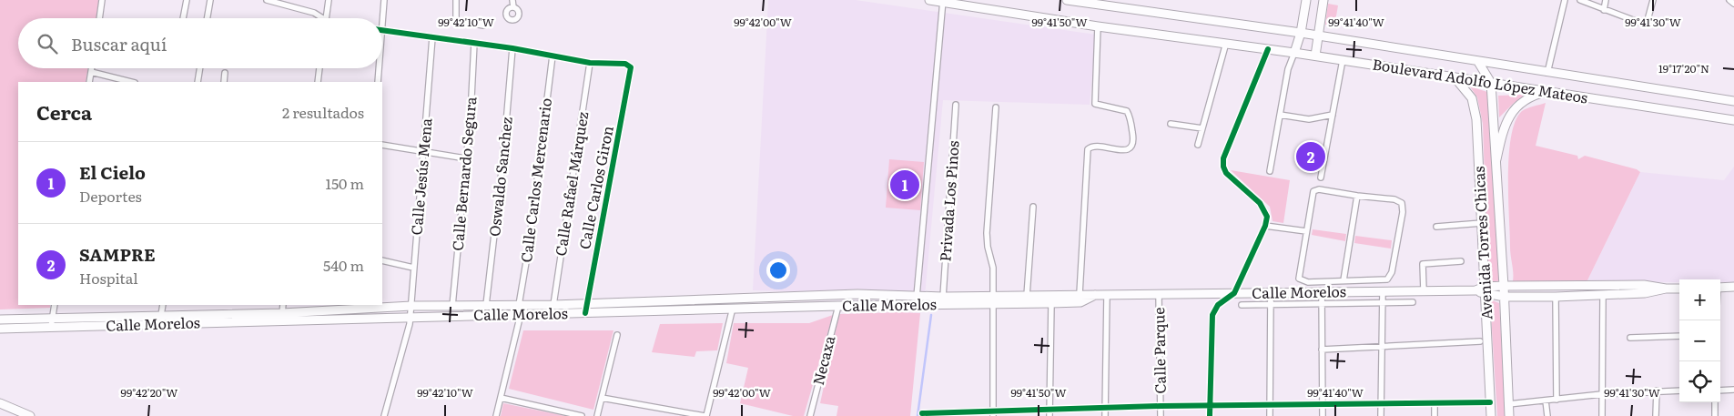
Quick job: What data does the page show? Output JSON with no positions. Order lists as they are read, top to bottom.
{
  "streets": {
    "main road": ["Boulevard Adolfo López Mateos", "Avenida Torres Chicas", "Calle Morelos"],
    "street": [
      "Calle Bernardo Segura",
      "Calle Jesús Mena",
      "Oswaldo Sanchez",
      "Calle Carlos Mercenario",
      "Calle Rafael Márquez",
      "Calle Carlos Giron",
      "Privada Los Pinos",
      "Calle Parque",
      "Necaxa"
    ]
  },
  "crossings": [
    ["Boulevard Adolfo López Mateos", "Avenida Torres Chicas"],
    ["Calle Bernardo Segura", "Calle Morelos"],
    ["Calle Jesús Mena", "Calle Morelos"],
    ["Oswaldo Sanchez", "Calle Morelos"],
    ["Calle Carlos Mercenario", "Calle Morelos"],
    ["Calle Rafael Márquez", "Calle Carlos Giron"],
    ["Calle Rafael Márquez", "Calle Morelos"],
    ["Calle Carlos Giron", "Calle Morelos"],
    ["Privada Los Pinos", "Calle Morelos"],
    ["Avenida Torres Chicas", "Calle Morelos"],
    ["Calle Morelos", "Calle Parque"],
    ["Calle Morelos", "Necaxa"]
  ],
  "page": {
    "search": "Buscar aquí",
    "heading": ["Cerca", "2 resultados"],
    "pins": ["2", "1"],
    "list": [
      {
        "mark": "1",
        "name": "El Cielo",
        "note": "Deportes",
        "value": "150 m"
      },
      {
        "mark": "2",
        "name": "SAMPRE",
        "note": "Hospital",
        "value": "540 m"
      }
    ],
    "map_buttons": ["+", "−"]
  },
  "coordinates": [
    "99°42'10\"W",
    "99°42'00\"W",
    "99°41'50\"W",
    "99°41'40\"W",
    "99°41'30\"W",
    "19°17'20\"N",
    "99°42'20\"W"
  ]
}
